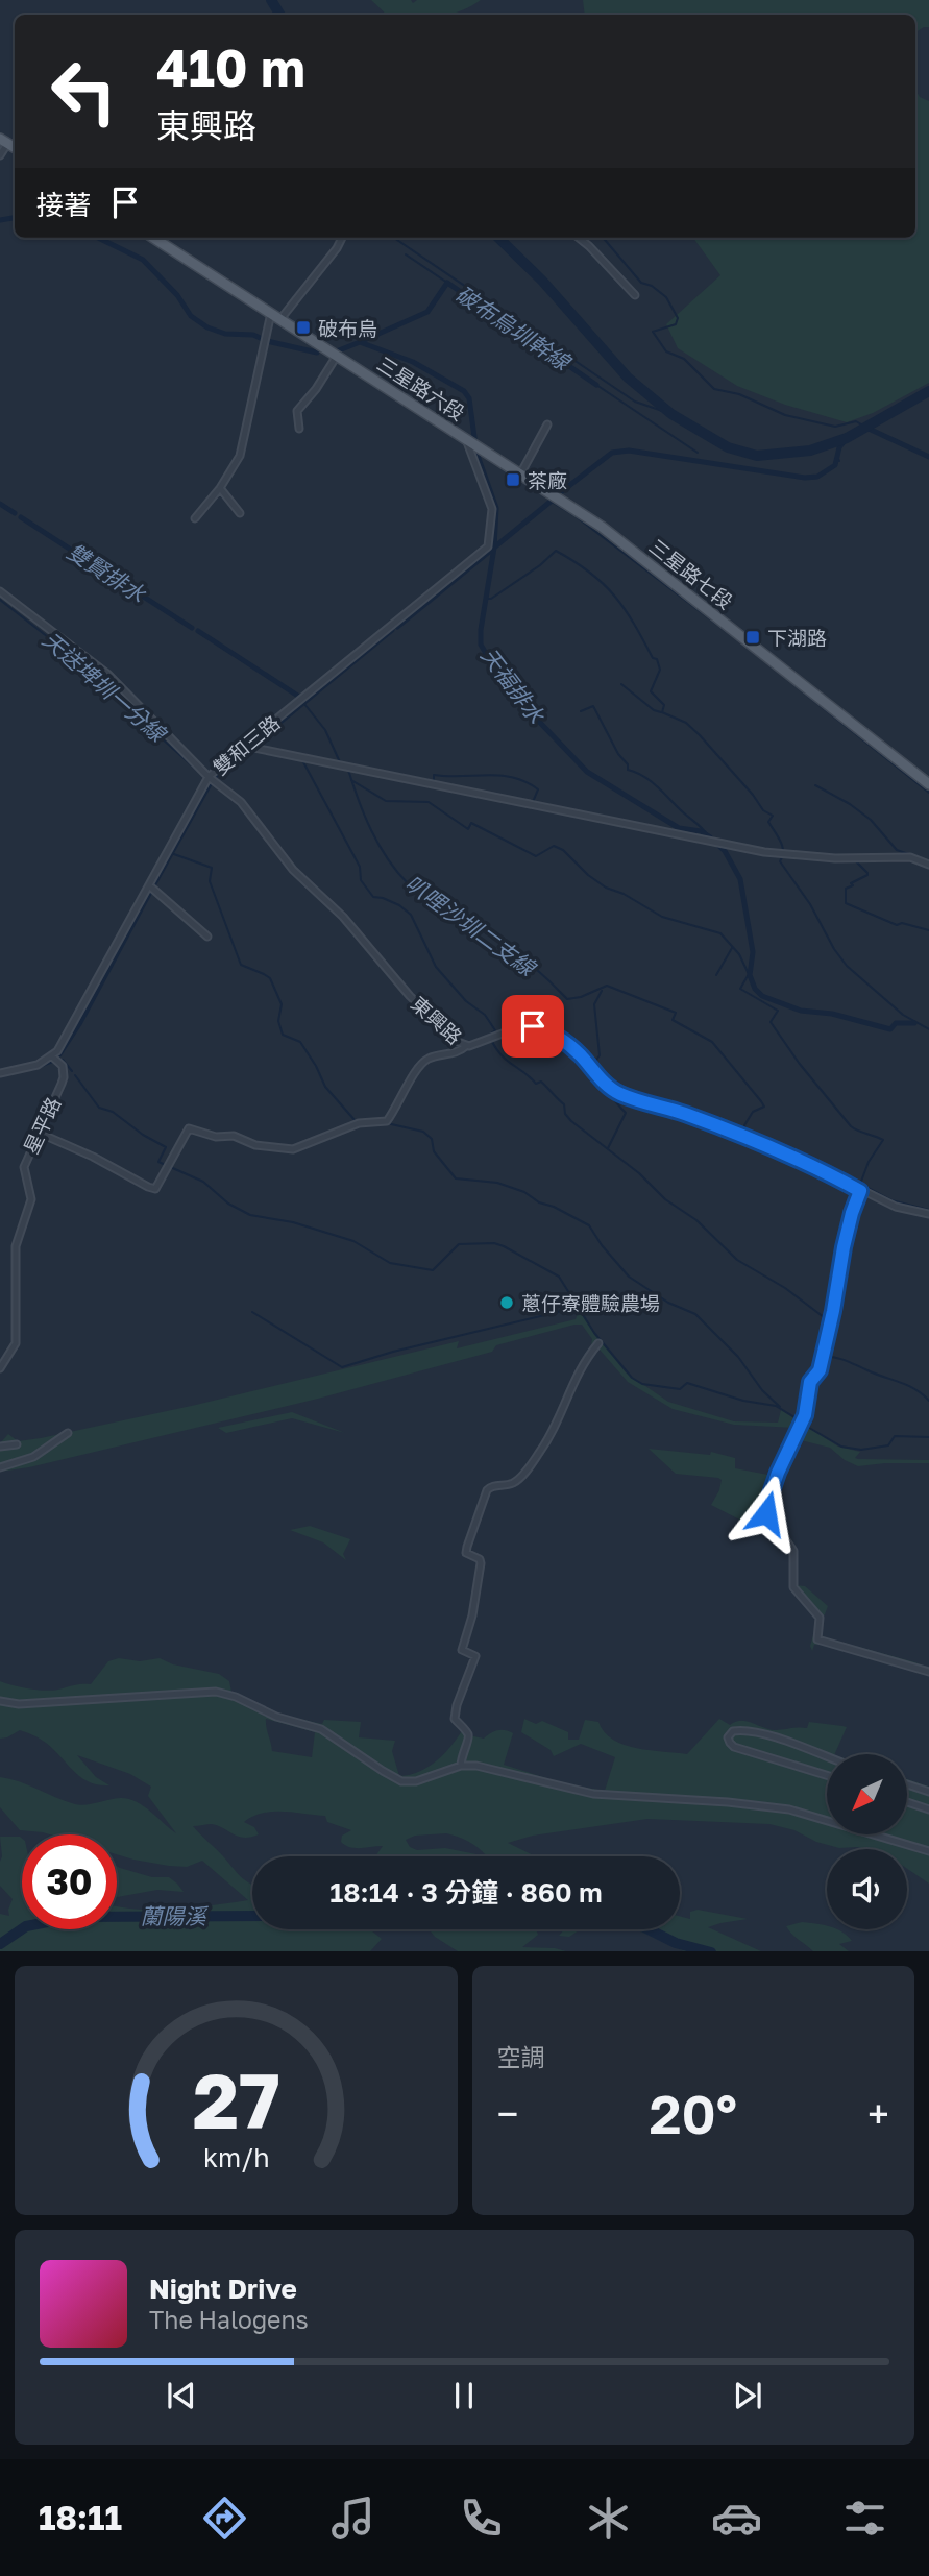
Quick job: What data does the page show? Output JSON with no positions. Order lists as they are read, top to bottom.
{
  "streets": {
    "main road": ["三星路六段", "三星路七段"],
    "street": ["雙和三路", "東興路", "星平路"]
  },
  "crossings": [
    ["三星路六段", "三星路七段"],
    ["三星路六段", "雙和三路"],
    ["雙和三路", "東興路"],
    ["雙和三路", "星平路"]
  ],
  "water": [
    "破布烏圳幹線",
    "雙賢排水",
    "天福排水",
    "天送埤圳一分線",
    "叭哩沙圳二支線",
    "蘭陽溪"
  ],
  "places": {
    "transit": ["破布烏", "茶廠", "下湖路"],
    "other": ["蔥仔寮體驗農場"]
  },
  "north": "bottom left",
  "page": {
    "turn": ["410 m", "東興路"],
    "then": "接著",
    "limit": "30",
    "trip": "18:14 · 3 分鐘 · 860 m",
    "tile": "空調",
    "heat": ["−", "20°", "+"],
    "song": ["Night Drive", "The Halogens"],
    "tabs": "18:11",
    "gauge": ["27", "km/h"]
  }
}
